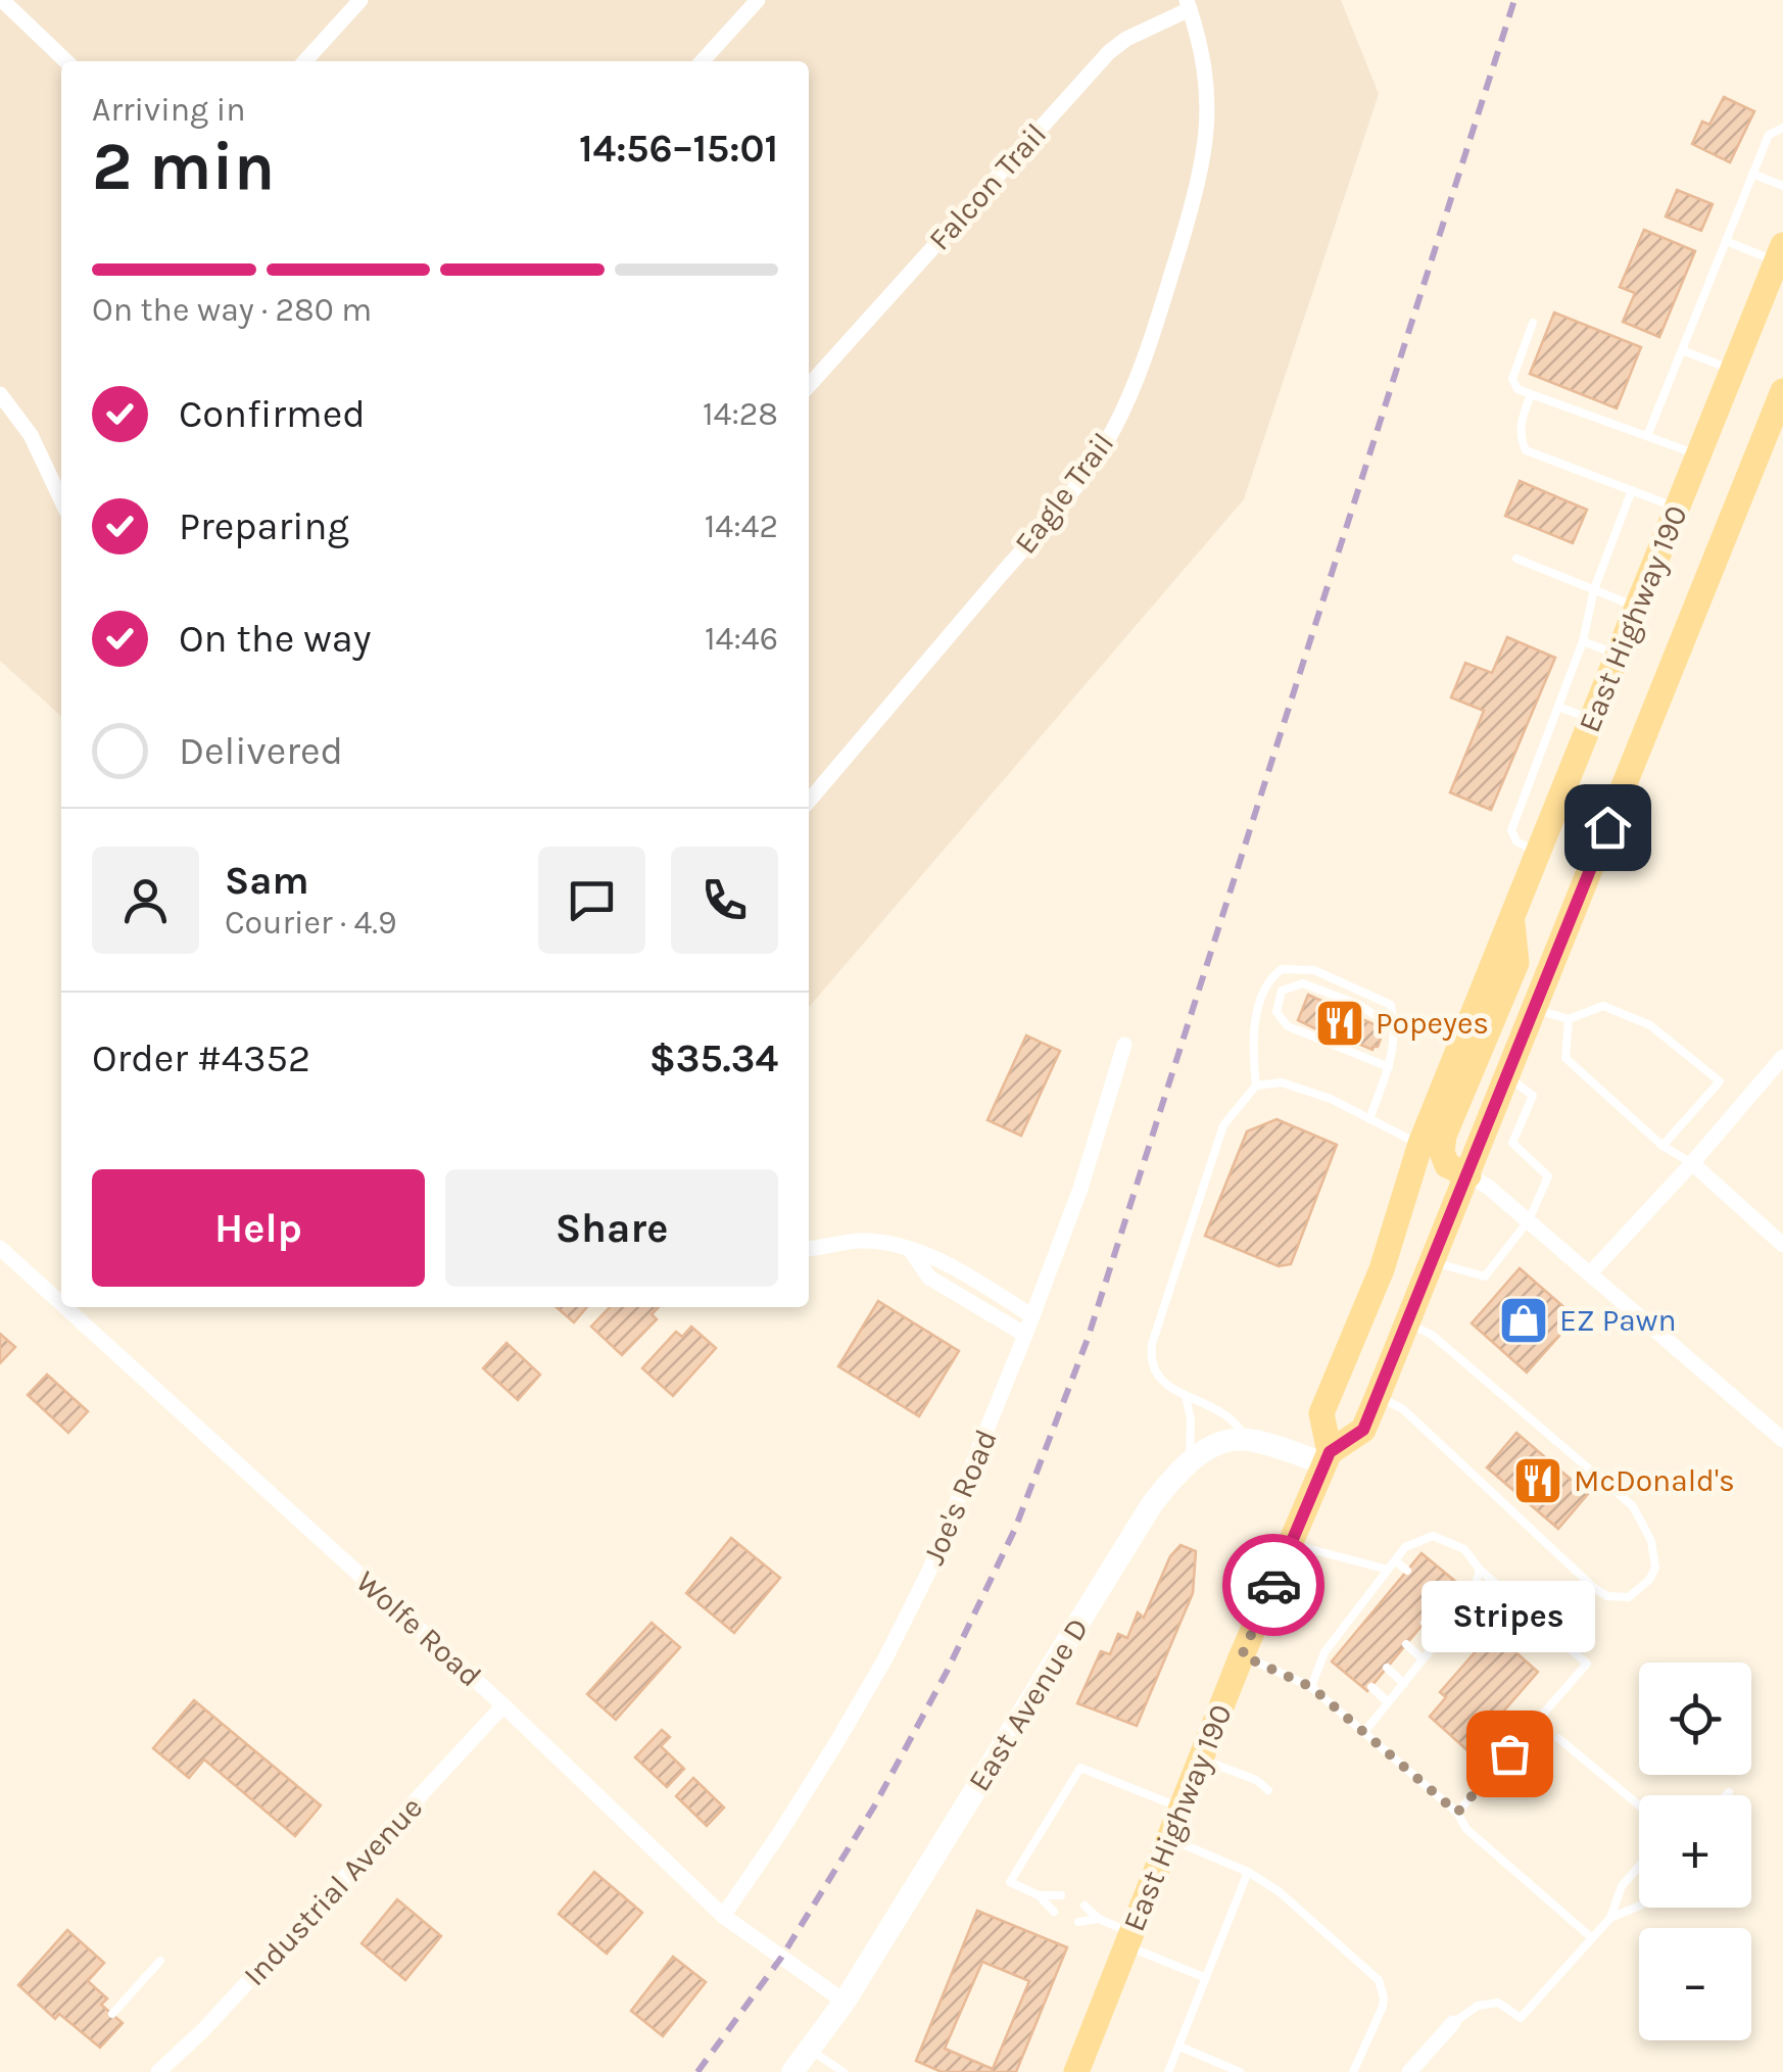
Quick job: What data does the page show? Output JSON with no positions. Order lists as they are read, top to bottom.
{
  "streets": {
    "main road": ["East Highway 190", "East Avenue D"],
    "street": [
      "Falcon Trail",
      "Eagle Trail",
      "Joe's Road",
      "Wolfe Road",
      "Industrial Avenue"
    ]
  },
  "crossings": [
    ["Falcon Trail", "Eagle Trail"],
    ["Joe's Road", "Wolfe Road"],
    ["Wolfe Road", "East Avenue D"],
    ["Wolfe Road", "Industrial Avenue"]
  ],
  "places": {
    "restaurant": ["Popeyes", "McDonald's"],
    "shop": ["EZ Pawn"],
    "other": ["Stripes"]
  },
  "page": {
    "heading": ["2 min", "Arriving in", "14:56–15:01"],
    "panel": [
      "Sam",
      "Courier · 4.9",
      "Order #4352",
      "$35.34"
    ],
    "bar": "On the way · 280 m",
    "list": [
      ["Confirmed", "14:28"],
      ["Preparing", "14:42"],
      ["On the way", "14:46"],
      "Delivered"
    ],
    "buttons": ["Help", "Share"],
    "bubble": "Stripes",
    "map_buttons": ["+", "−"]
  }
}
